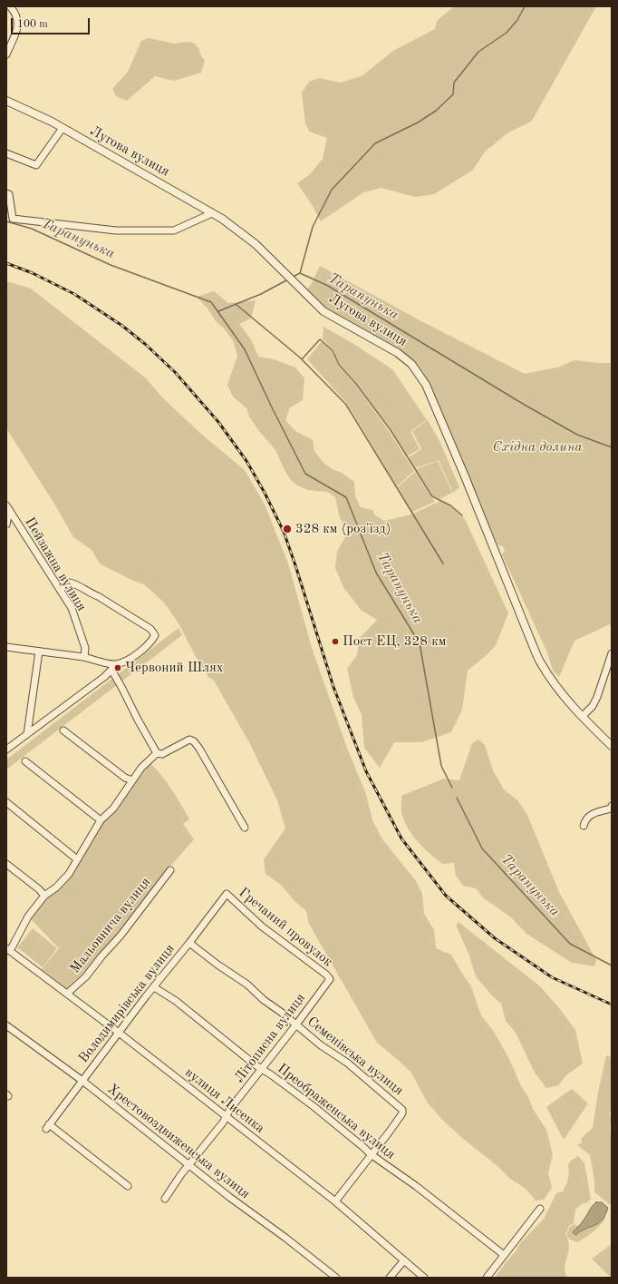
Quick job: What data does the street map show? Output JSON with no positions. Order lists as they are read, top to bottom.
{
  "streets": {
    "street": [
      "Лугова вулиця",
      "Пейзажна вулиця",
      "Мальовнича вулиця",
      "Гречаний провулок",
      "Володимирівська вулиця",
      "Літописна вулиця",
      "Семенівська вулиця",
      "вулиця Лисенка",
      "Преображенська вулиця",
      "Хрестовоздвиженська вулиця"
    ]
  },
  "crossings": [
    ["Мальовнича вулиця", "вулиця Лисенка"],
    ["Гречаний провулок", "Володимирівська вулиця"],
    ["Гречаний провулок", "Літописна вулиця"],
    ["Володимирівська вулиця", "Семенівська вулиця"],
    ["Володимирівська вулиця", "вулиця Лисенка"],
    ["Володимирівська вулиця", "Преображенська вулиця"],
    ["Володимирівська вулиця", "Хрестовоздвиженська вулиця"],
    ["Літописна вулиця", "Семенівська вулиця"],
    ["Літописна вулиця", "вулиця Лисенка"],
    ["Літописна вулиця", "Преображенська вулиця"],
    ["Літописна вулиця", "Хрестовоздвиженська вулиця"],
    ["Семенівська вулиця", "Преображенська вулиця"]
  ],
  "water": ["Тарапунька"],
  "parks": ["Східна долина"],
  "places": ["328 км (роз'їзд)", "Пост ЕЦ, 328 км", "Червоний Шлях"],
  "scale_bar": "100 m"
}
